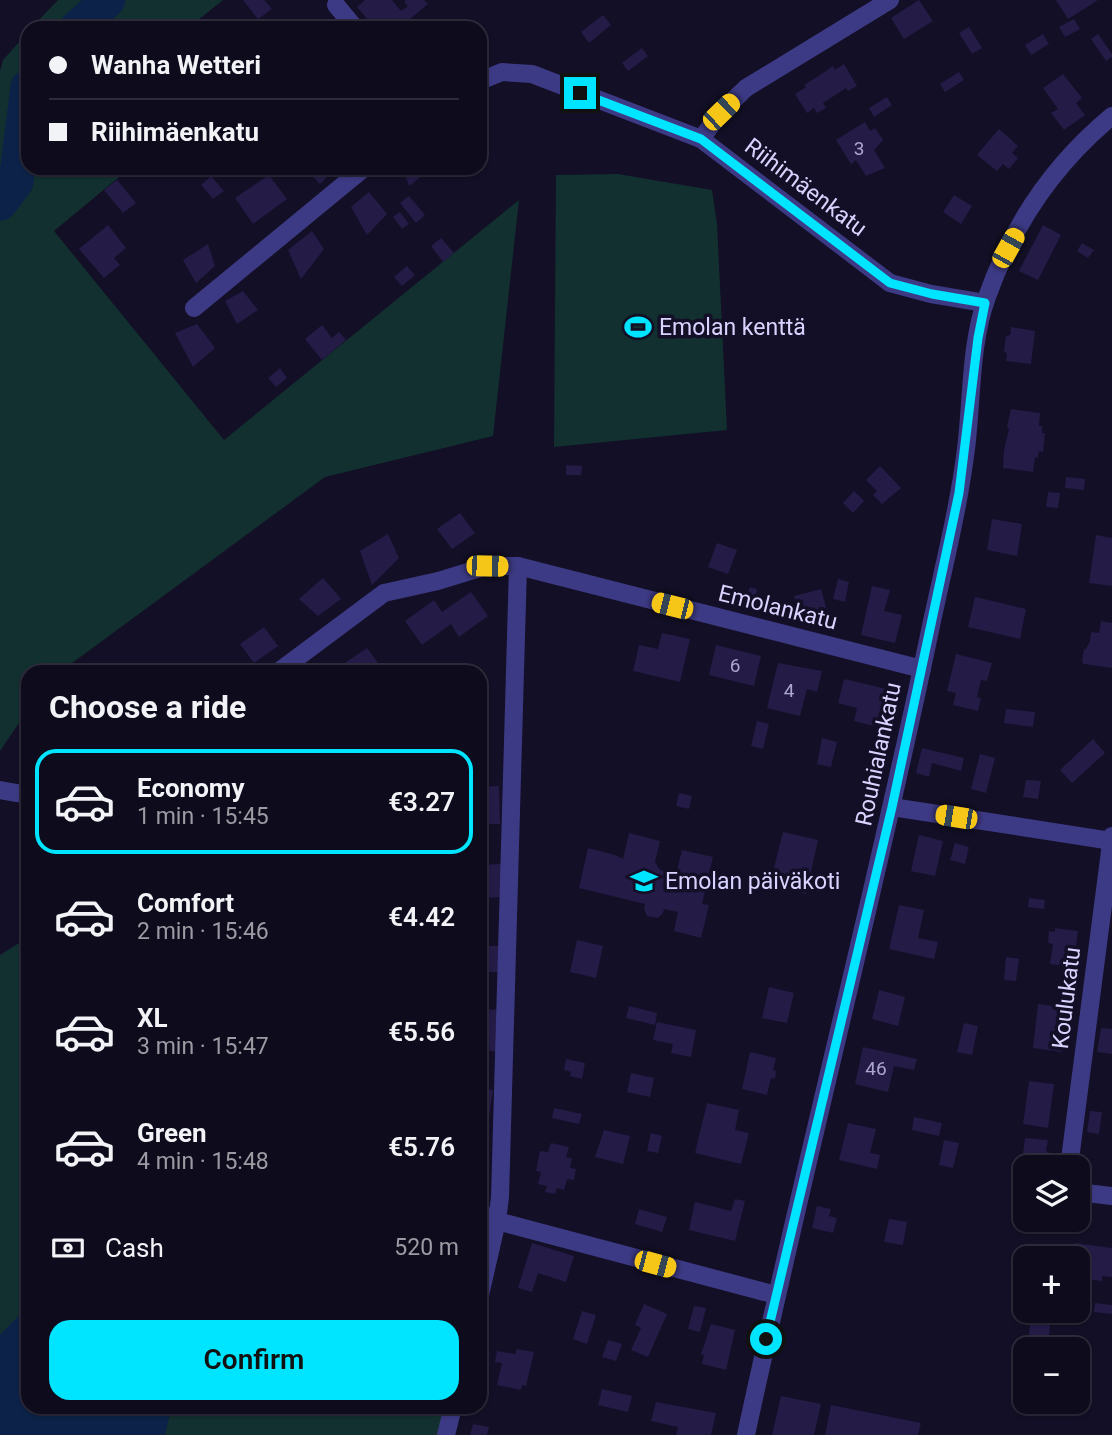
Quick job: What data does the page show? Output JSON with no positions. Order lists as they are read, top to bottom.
{
  "streets": {
    "street": [
      "Riihimäenkatu",
      "Emolankatu",
      "Rouhialankatu",
      "Koulukatu"
    ]
  },
  "crossings": [
    ["Riihimäenkatu", "Rouhialankatu"],
    ["Emolankatu", "Rouhialankatu"]
  ],
  "places": {
    "sports": ["Emolan kenttä"],
    "school or university": ["Emolan päiväkoti"]
  },
  "house_numbers": [
    "3",
    "6",
    "4",
    "46"
  ],
  "page": {
    "banner": ["Wanha Wetteri", "Riihimäenkatu"],
    "heading": "Choose a ride",
    "list": [
      {
        "name": "Economy",
        "note": "1 min · 15:45",
        "value": "€3.27"
      },
      {
        "name": "Comfort",
        "note": "2 min · 15:46",
        "value": "€4.42"
      },
      {
        "name": "XL",
        "note": "3 min · 15:47",
        "value": "€5.56"
      },
      {
        "name": "Green",
        "note": "4 min · 15:48",
        "value": "€5.76"
      }
    ],
    "map_buttons": ["+", "−"],
    "pay": ["Cash", "520 m"],
    "buttons": "Confirm"
  }
}
